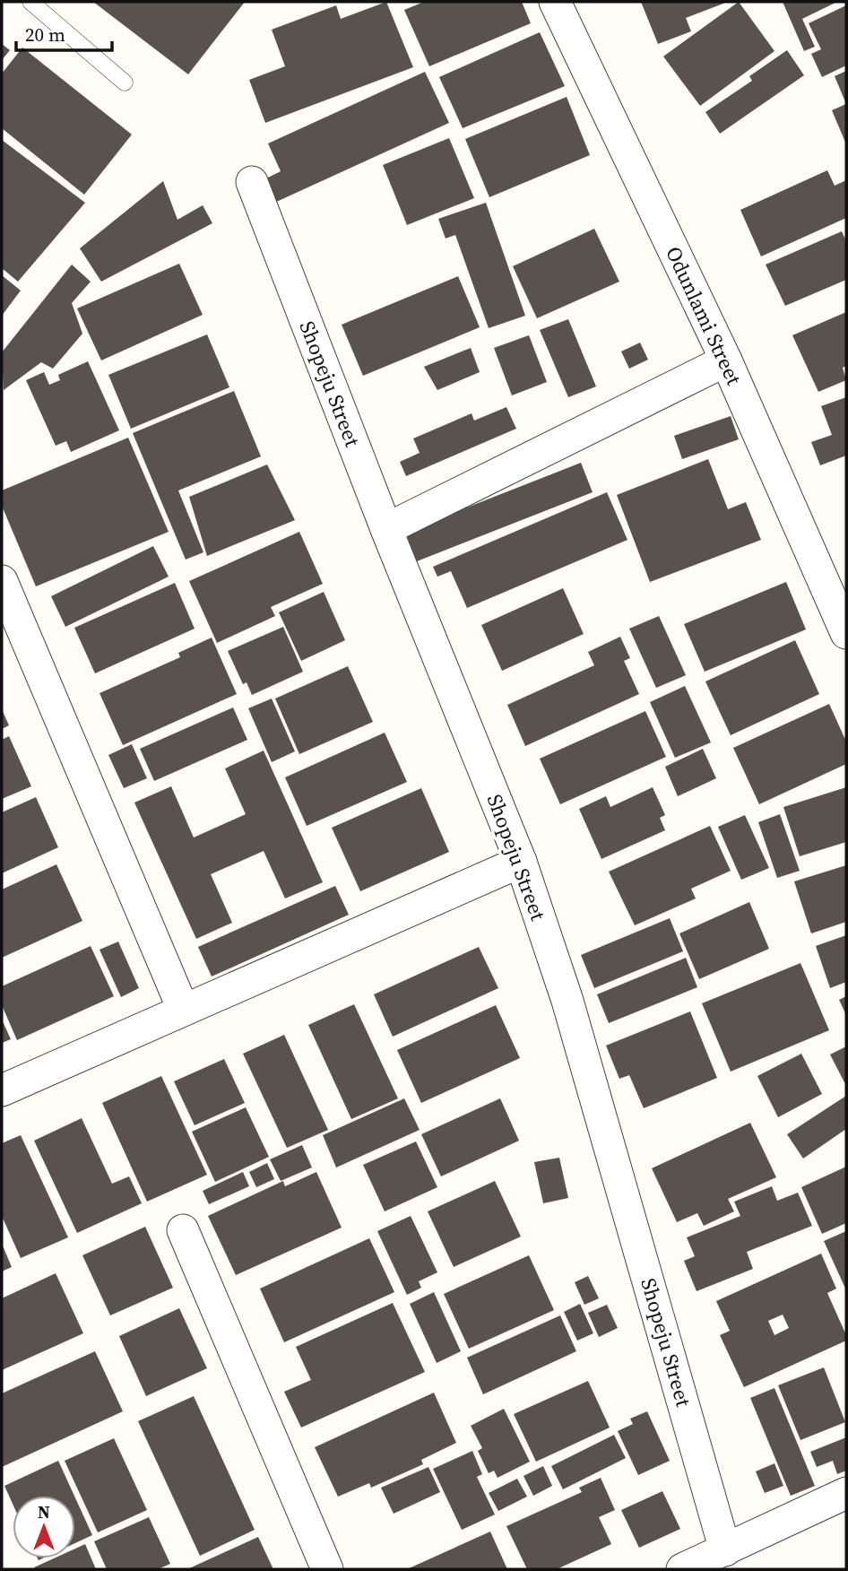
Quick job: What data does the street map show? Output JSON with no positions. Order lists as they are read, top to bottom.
{
  "streets": {
    "street": ["Odunlami Street", "Shopeju Street"]
  },
  "scale_bar": "20 m",
  "north": "top"
}
